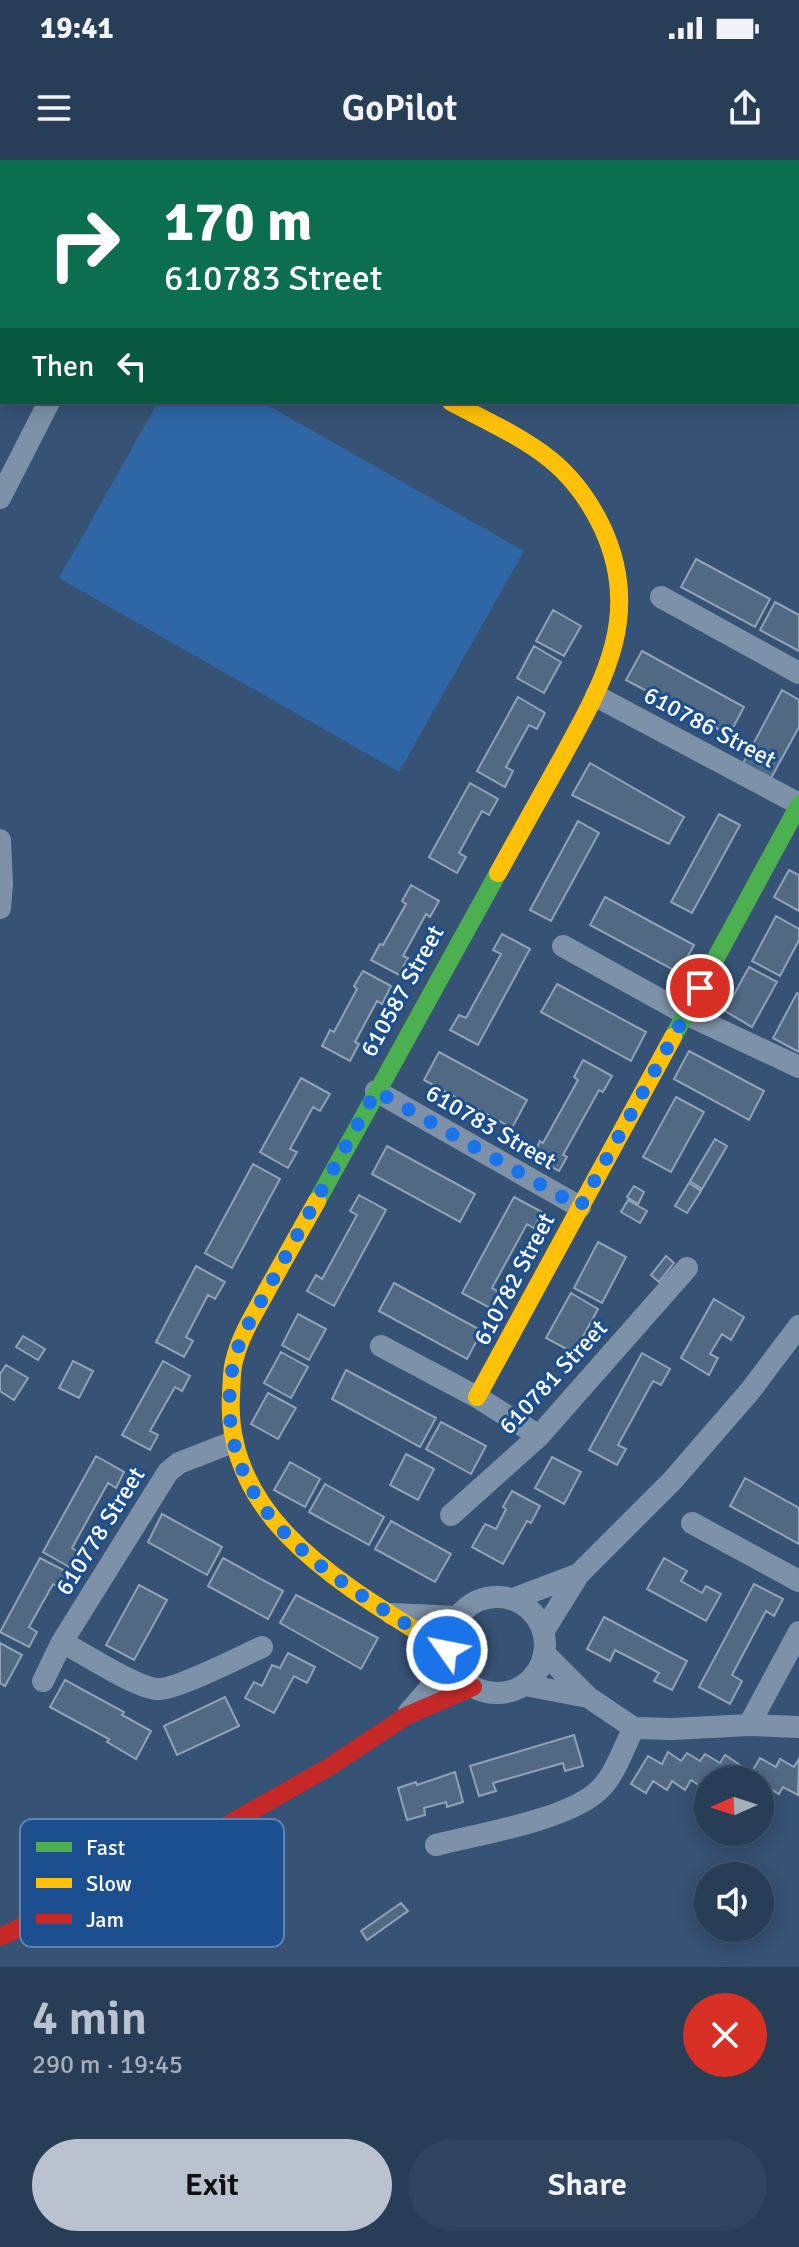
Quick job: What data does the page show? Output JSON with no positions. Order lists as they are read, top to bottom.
{
  "streets": {
    "street": [
      "610786 Street",
      "610587 Street",
      "610783 Street",
      "610782 Street",
      "610781 Street",
      "610778 Street"
    ]
  },
  "crossings": [
    ["610786 Street", "610587 Street"],
    ["610786 Street", "610782 Street"],
    ["610587 Street", "610783 Street"],
    ["610587 Street", "610778 Street"],
    ["610783 Street", "610782 Street"]
  ],
  "legend": ["Fast", "Slow", "Jam"],
  "north": "left",
  "page": {
    "status": "19:41",
    "header": "GoPilot",
    "turn": ["170 m", "610783 Street"],
    "then": "Then",
    "heading": ["4 min", "290 m · 19:45"],
    "buttons": ["Exit", "Share"]
  }
}
